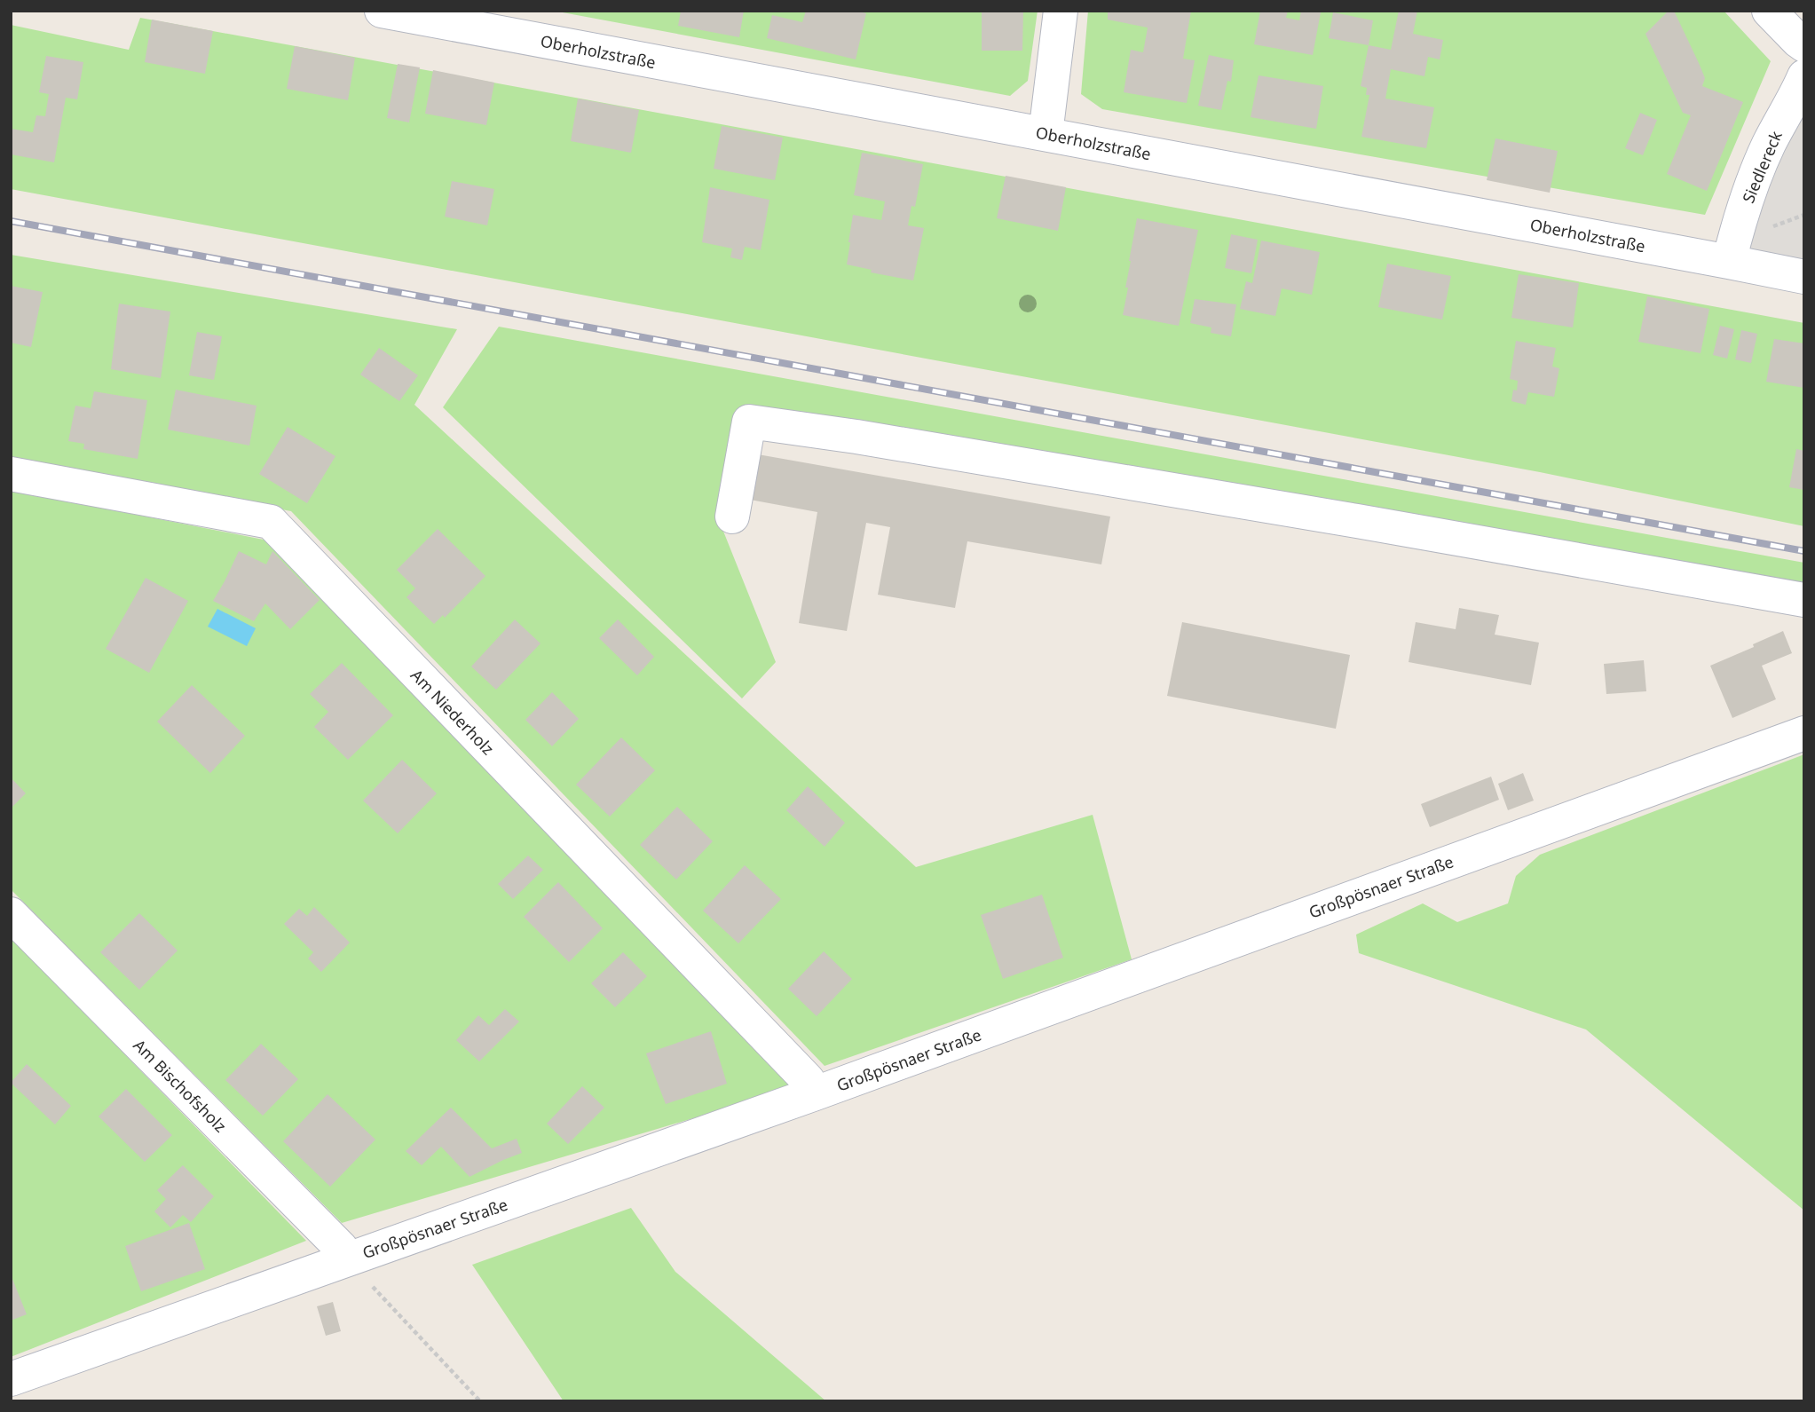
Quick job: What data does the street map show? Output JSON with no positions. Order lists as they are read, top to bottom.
{
  "streets": {
    "street": [
      "Oberholzstraße",
      "Siedlereck",
      "Am Niederholz",
      "Großpösnaer Straße",
      "Am Bischofsholz"
    ]
  },
  "crossings": [
    ["Oberholzstraße", "Siedlereck"],
    ["Am Niederholz", "Großpösnaer Straße"],
    ["Großpösnaer Straße", "Am Bischofsholz"]
  ]
}
